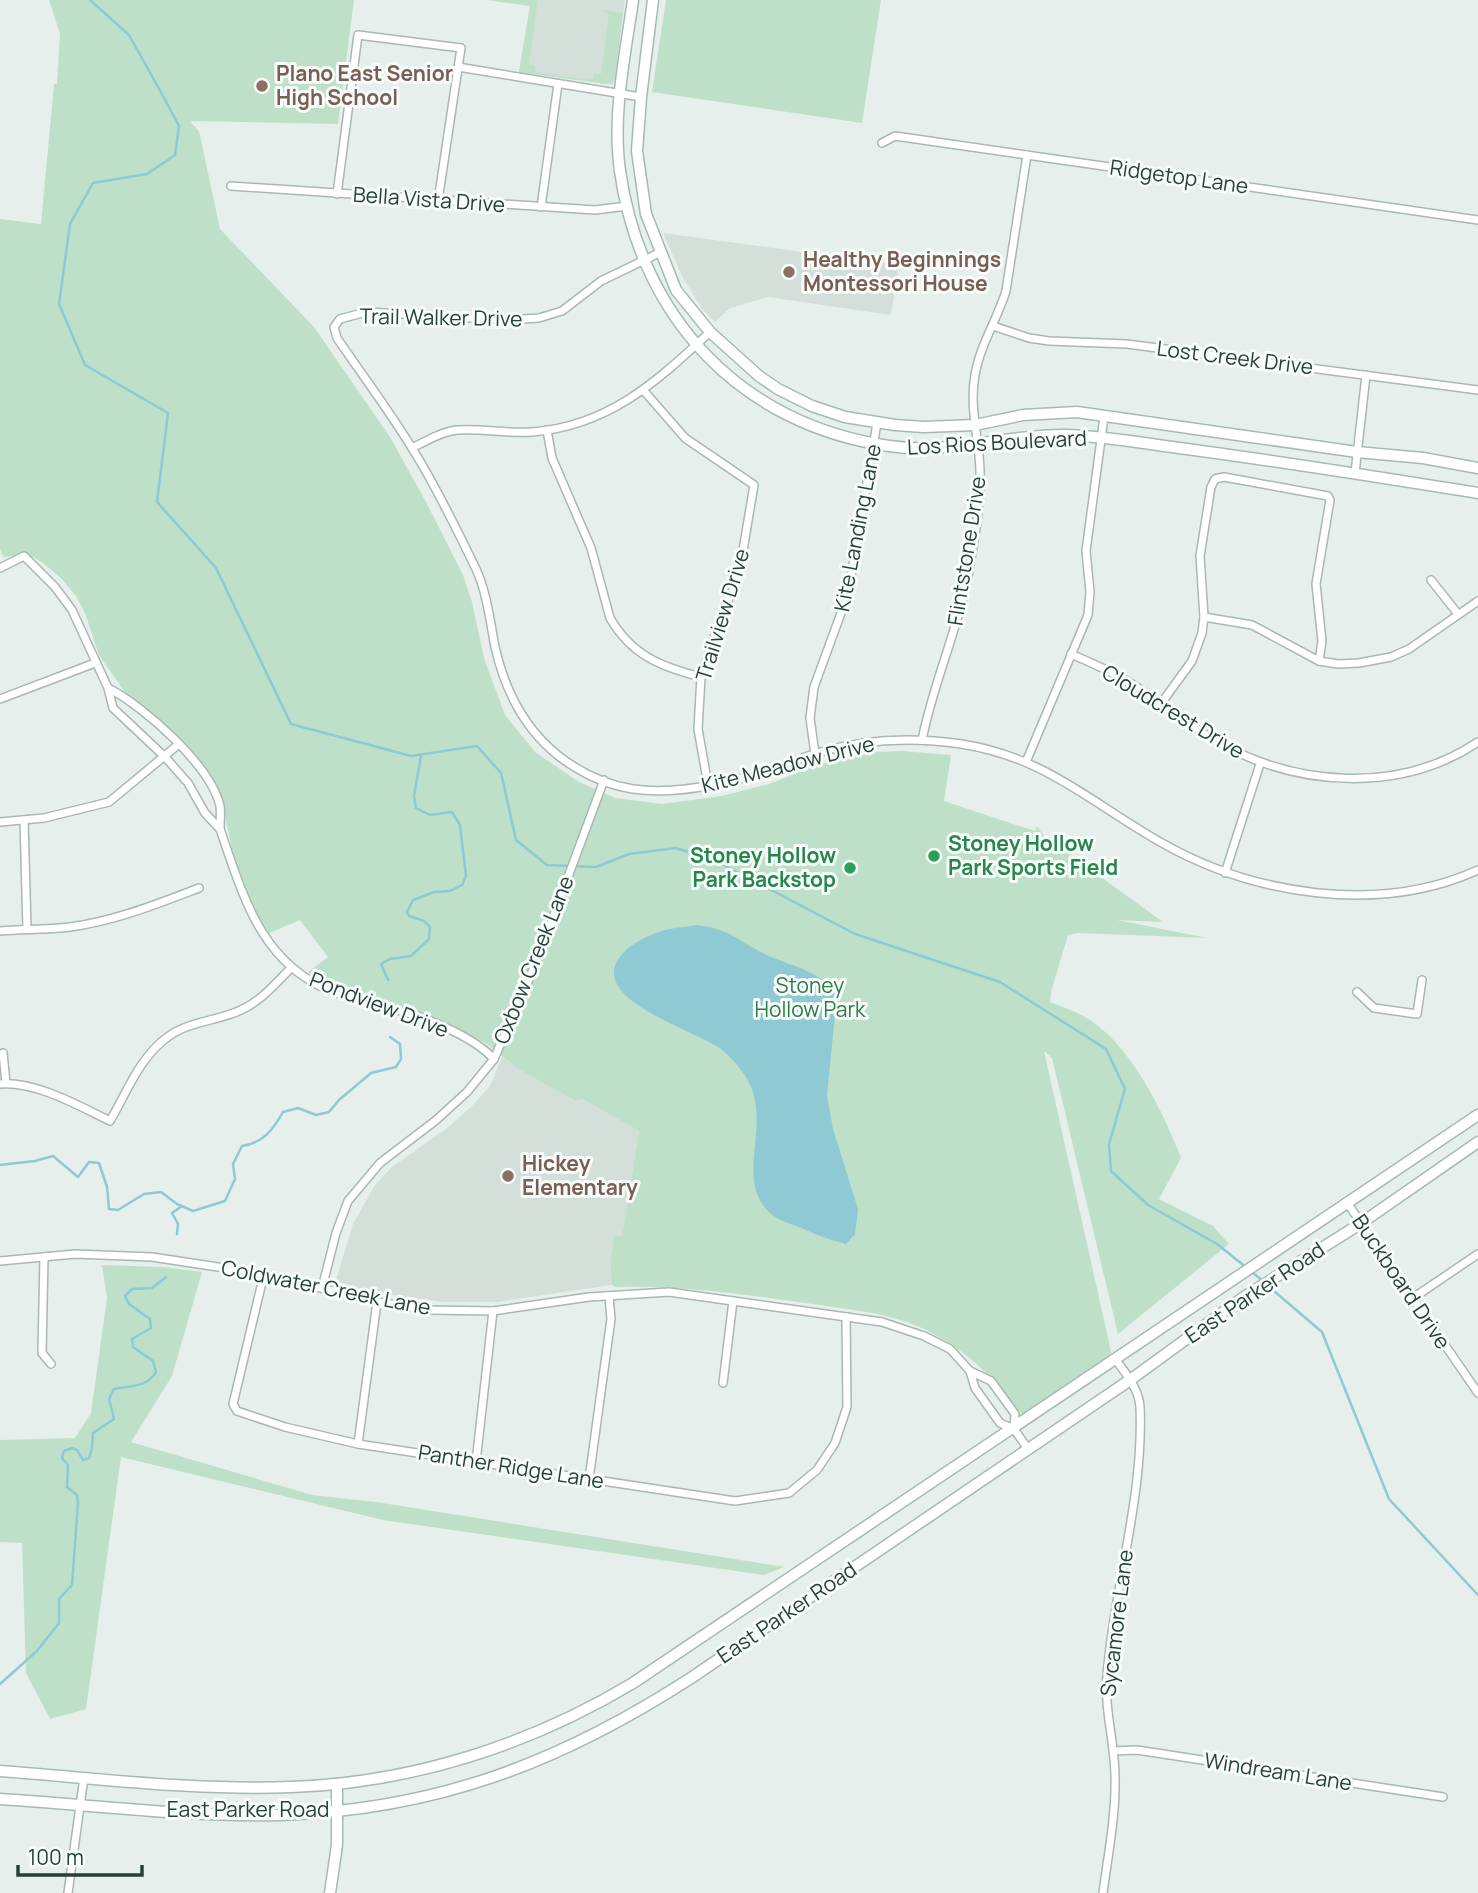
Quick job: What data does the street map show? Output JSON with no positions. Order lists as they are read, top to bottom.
{
  "streets": {
    "main road": ["Los Rios Boulevard", "East Parker Road"],
    "street": [
      "Ridgetop Lane",
      "Bella Vista Drive",
      "Trail Walker Drive",
      "Lost Creek Drive",
      "Kite Landing Lane",
      "Flintstone Drive",
      "Trailview Drive",
      "Cloudcrest Drive",
      "Kite Meadow Drive",
      "Oxbow Creek Lane",
      "Pondview Drive",
      "Buckboard Drive",
      "Coldwater Creek Lane",
      "Panther Ridge Lane",
      "Sycamore Lane",
      "Windream Lane"
    ]
  },
  "crossings": [
    ["Ridgetop Lane", "Flintstone Drive"],
    ["Bella Vista Drive", "Los Rios Boulevard"],
    ["Trail Walker Drive", "Los Rios Boulevard"],
    ["Trail Walker Drive", "Kite Meadow Drive"],
    ["Lost Creek Drive", "Flintstone Drive"],
    ["Los Rios Boulevard", "Kite Landing Lane"],
    ["Los Rios Boulevard", "Flintstone Drive"],
    ["Kite Landing Lane", "Kite Meadow Drive"],
    ["Flintstone Drive", "Kite Meadow Drive"],
    ["Trailview Drive", "Kite Meadow Drive"],
    ["Kite Meadow Drive", "Oxbow Creek Lane"],
    ["Oxbow Creek Lane", "Pondview Drive"],
    ["Oxbow Creek Lane", "Coldwater Creek Lane"],
    ["Buckboard Drive", "East Parker Road"],
    ["Coldwater Creek Lane", "East Parker Road"],
    ["Coldwater Creek Lane", "Panther Ridge Lane"],
    ["East Parker Road", "Sycamore Lane"],
    ["Sycamore Lane", "Windream Lane"]
  ],
  "parks": ["Stoney Hollow Park"],
  "places": [
    "Plano East Senior High School",
    "Healthy Beginnings Montessori House",
    "Stoney Hollow Park Sports Field",
    "Stoney Hollow Park Backstop",
    "Hickey Elementary"
  ],
  "scale_bar": "100 m"
}
